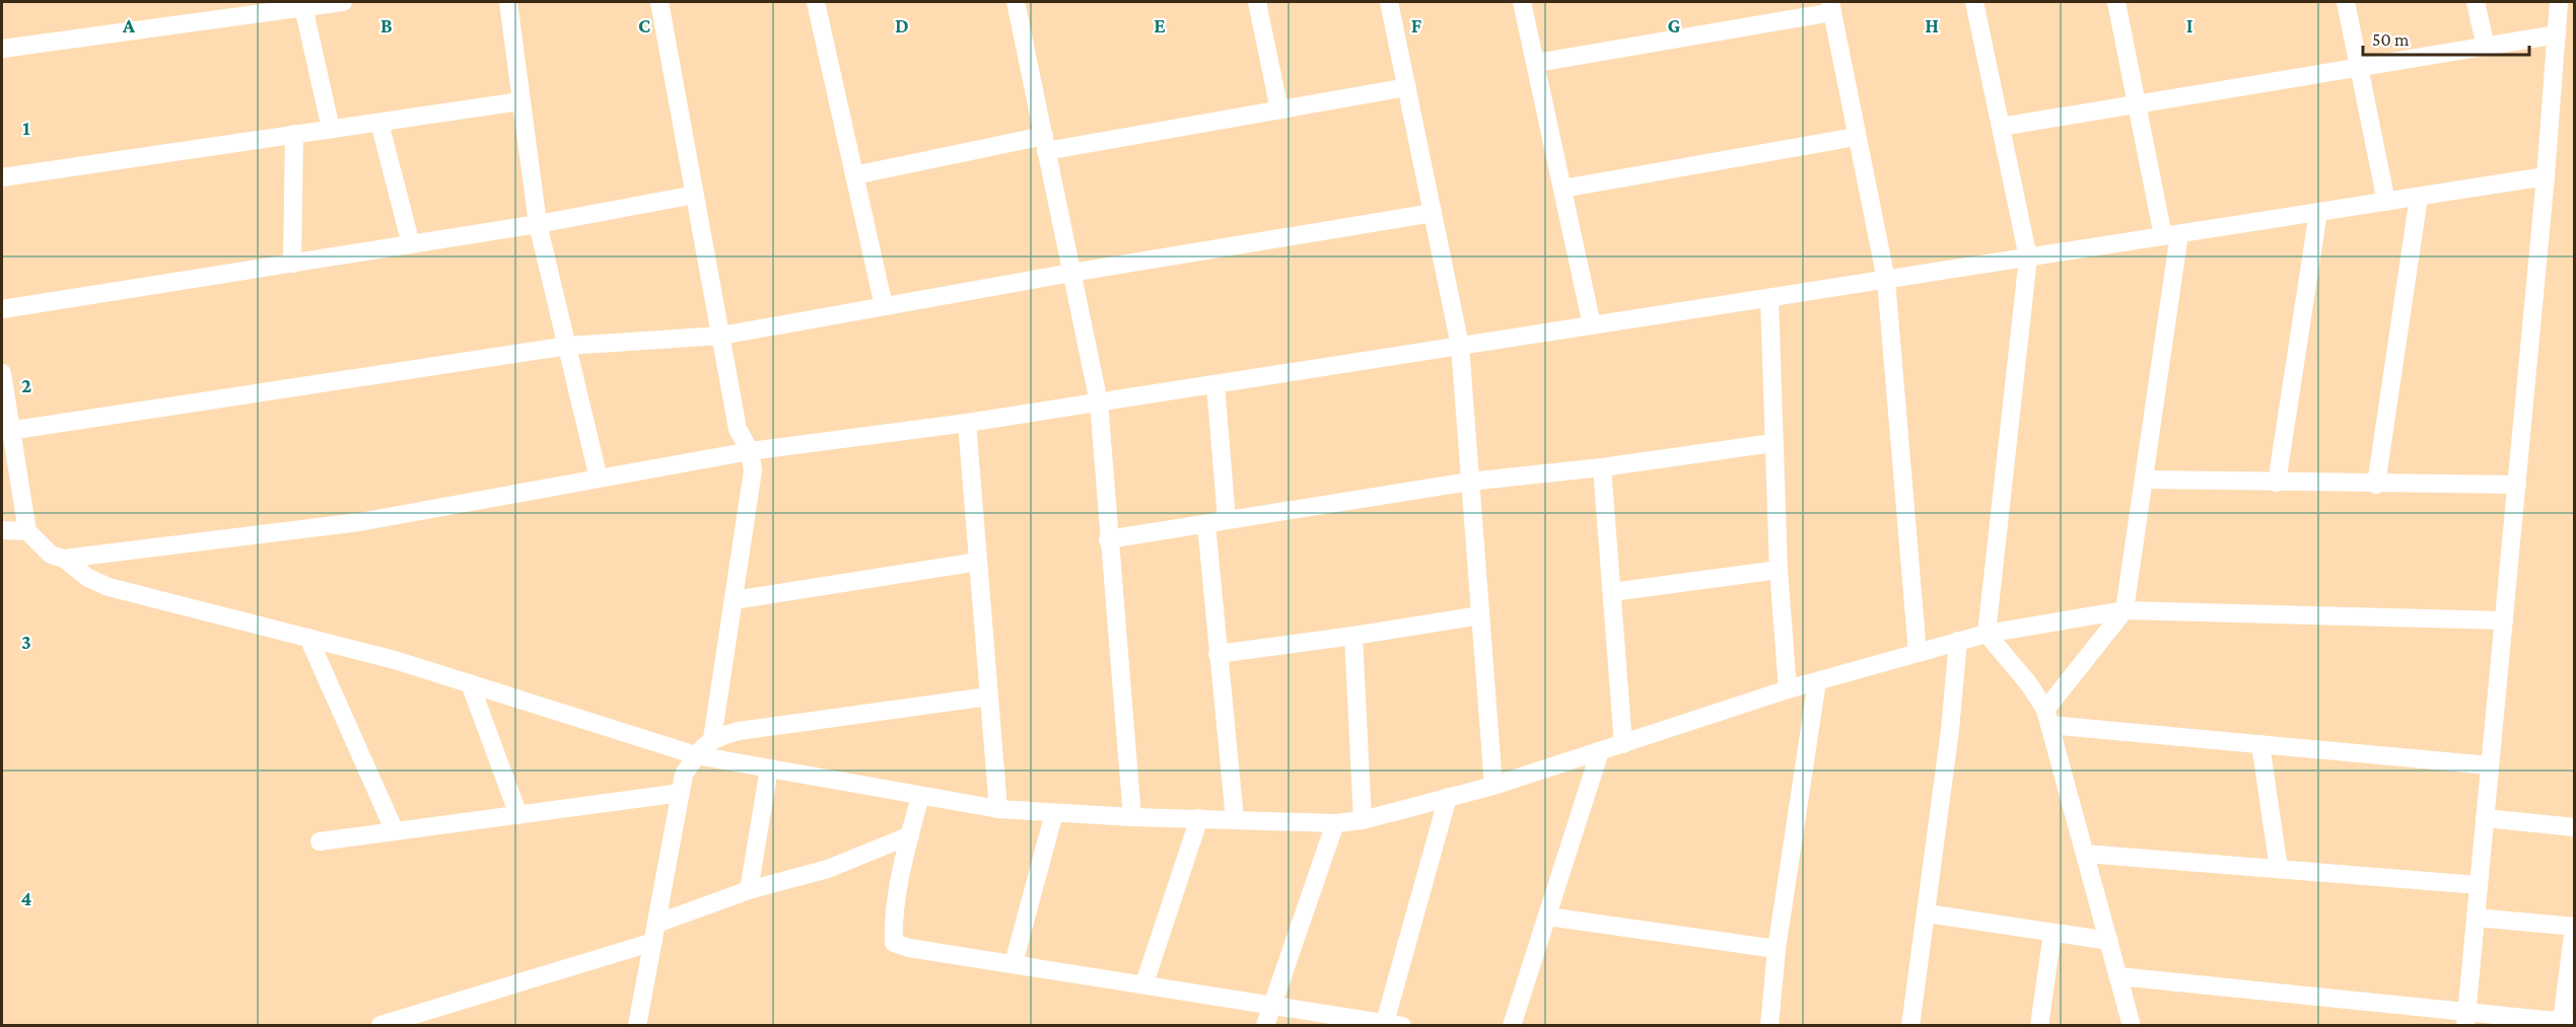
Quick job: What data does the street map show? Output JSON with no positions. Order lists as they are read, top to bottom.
{
  "scale_bar": "50 m",
  "grid": {
    "columns": [
      "A",
      "B",
      "C",
      "D",
      "E",
      "F",
      "G",
      "H",
      "I"
    ],
    "rows": [
      "1",
      "2",
      "3",
      "4"
    ]
  }
}
